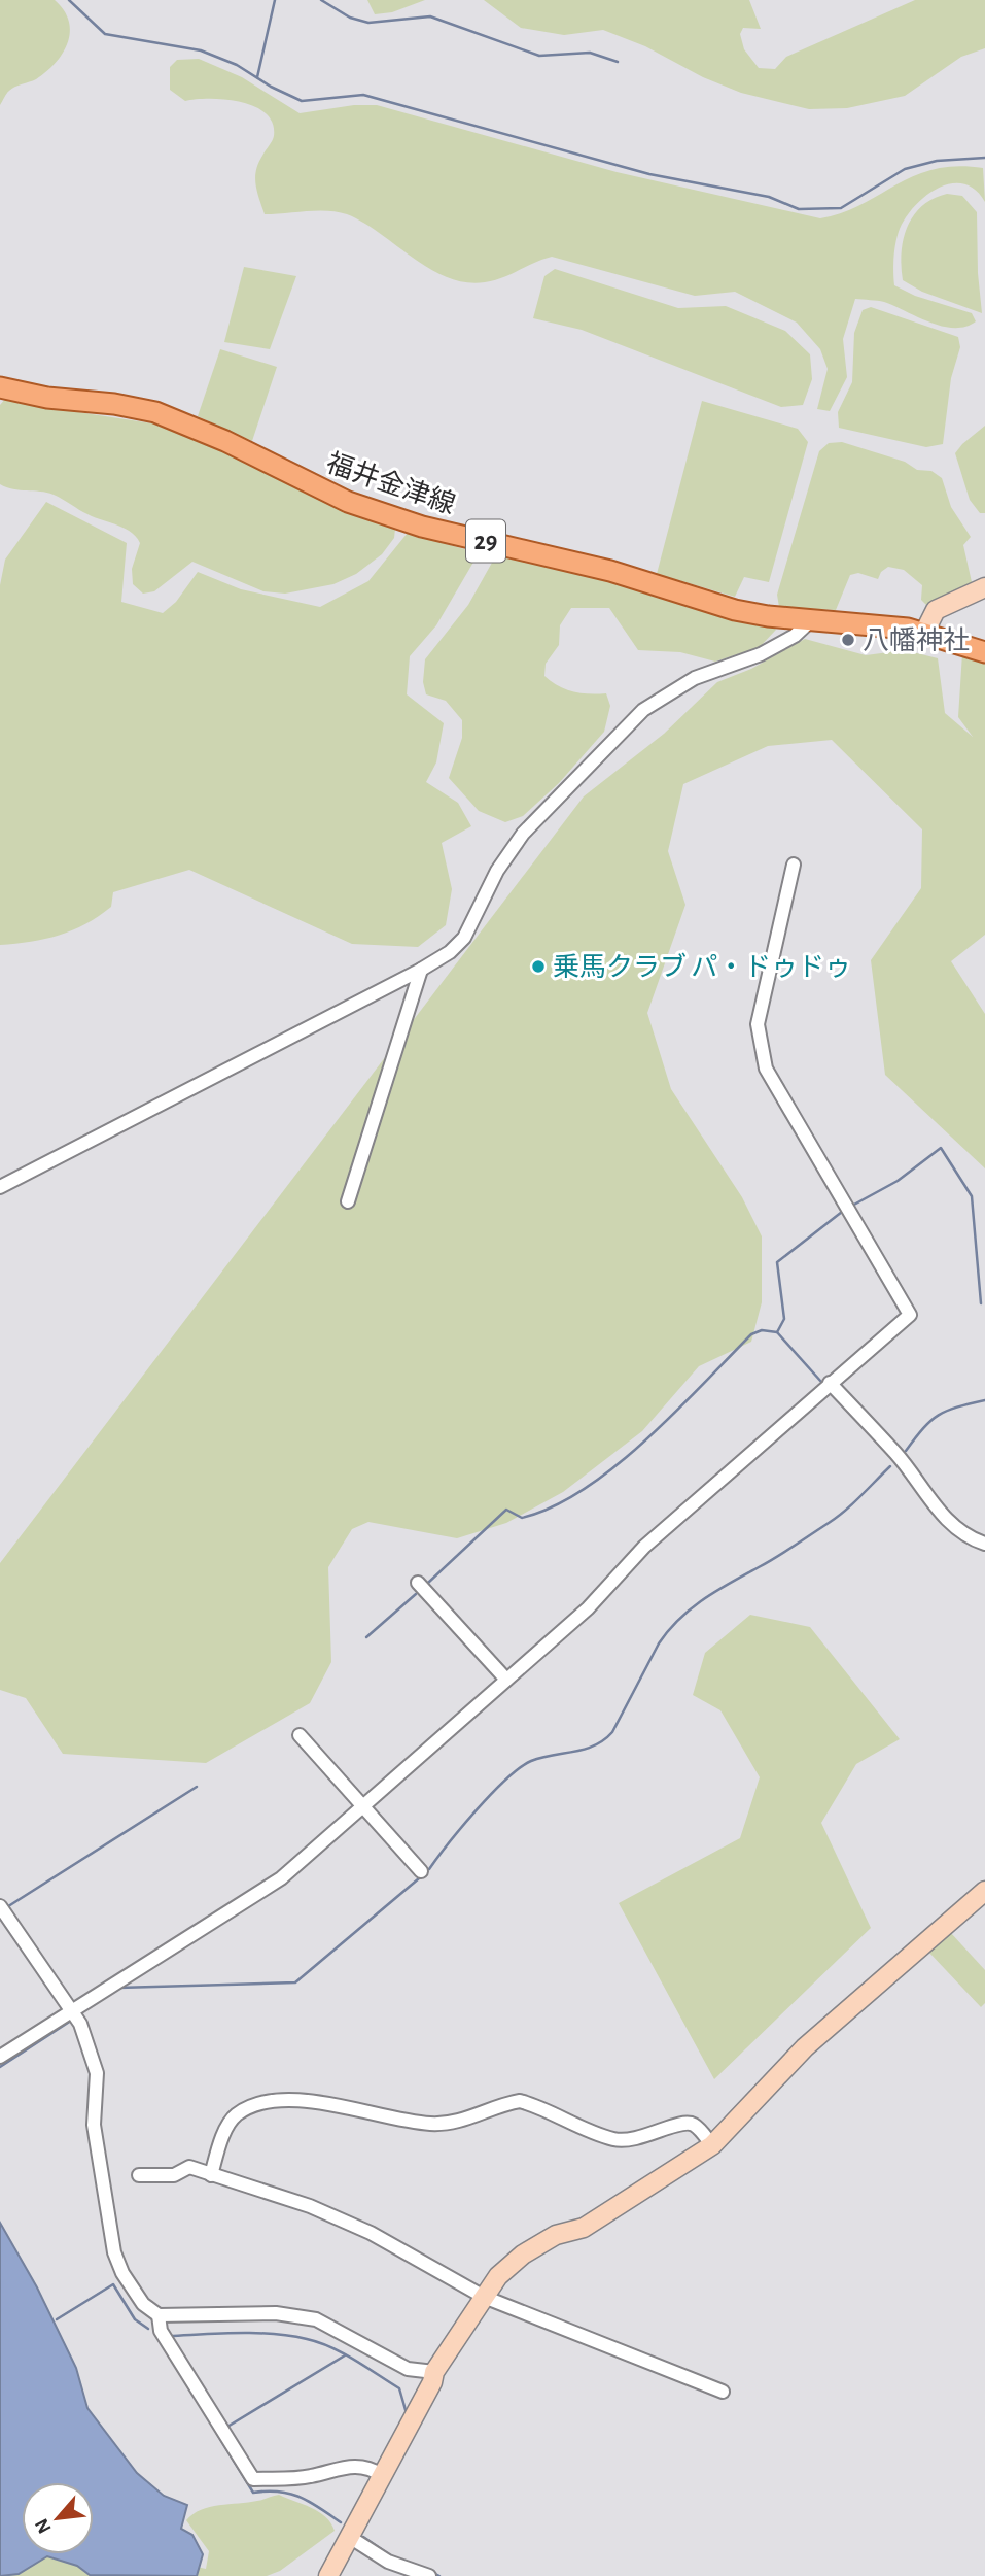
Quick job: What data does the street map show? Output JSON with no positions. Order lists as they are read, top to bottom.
{
  "streets": {
    "main road": ["福井金津線", "29"]
  },
  "places": ["八幡神社", "乗馬クラブ パ・ドゥドゥ"],
  "north": "bottom left"
}
